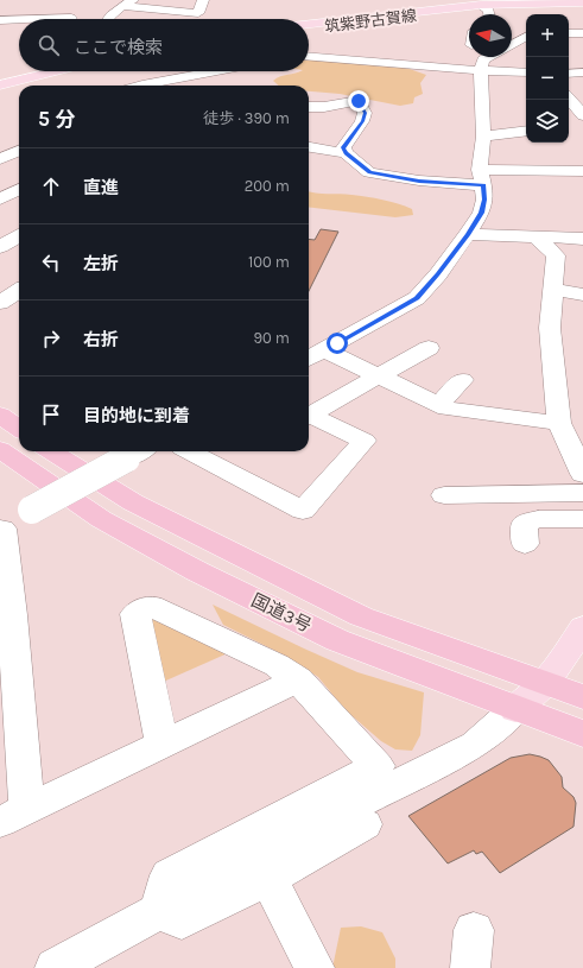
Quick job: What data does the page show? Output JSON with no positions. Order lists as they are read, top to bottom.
{
  "streets": {
    "highway": ["国道3号"],
    "main road": ["筑紫野古賀線"]
  },
  "north": "left",
  "page": {
    "map_buttons": ["+", "−"],
    "search": "ここで検索",
    "heading": ["5 分", "徒歩 · 390 m"],
    "list": [
      ["直進", "200 m"],
      ["左折", "100 m"],
      ["右折", "90 m"],
      "目的地に到着"
    ]
  }
}
